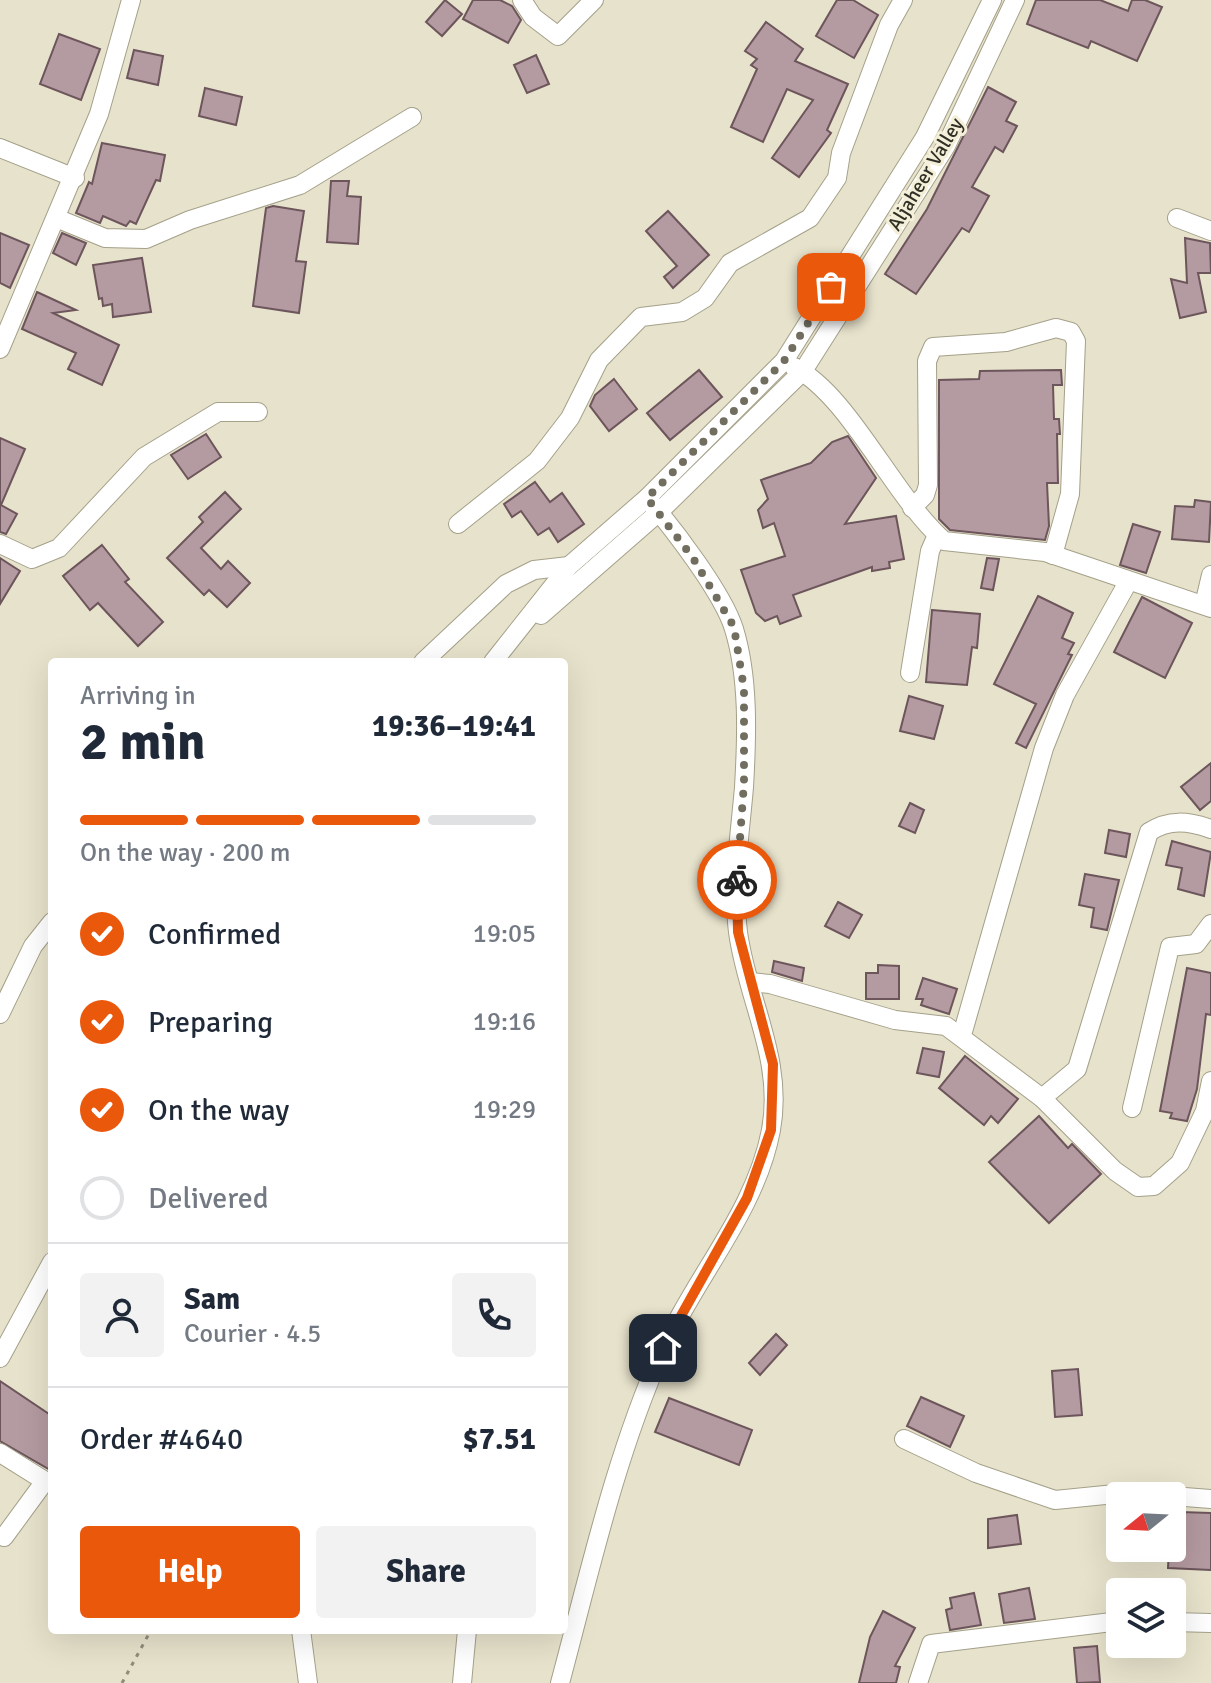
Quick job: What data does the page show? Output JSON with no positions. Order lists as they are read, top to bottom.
{
  "streets": {
    "street": ["Aljaheer Valley"]
  },
  "north": "left",
  "page": {
    "heading": ["2 min", "Arriving in", "19:36–19:41"],
    "panel": [
      "Sam",
      "Courier · 4.5",
      "Order #4640",
      "$7.51"
    ],
    "bar": "On the way · 200 m",
    "list": [
      ["Confirmed", "19:05"],
      ["Preparing", "19:16"],
      ["On the way", "19:29"],
      "Delivered"
    ],
    "buttons": ["Help", "Share"]
  }
}
